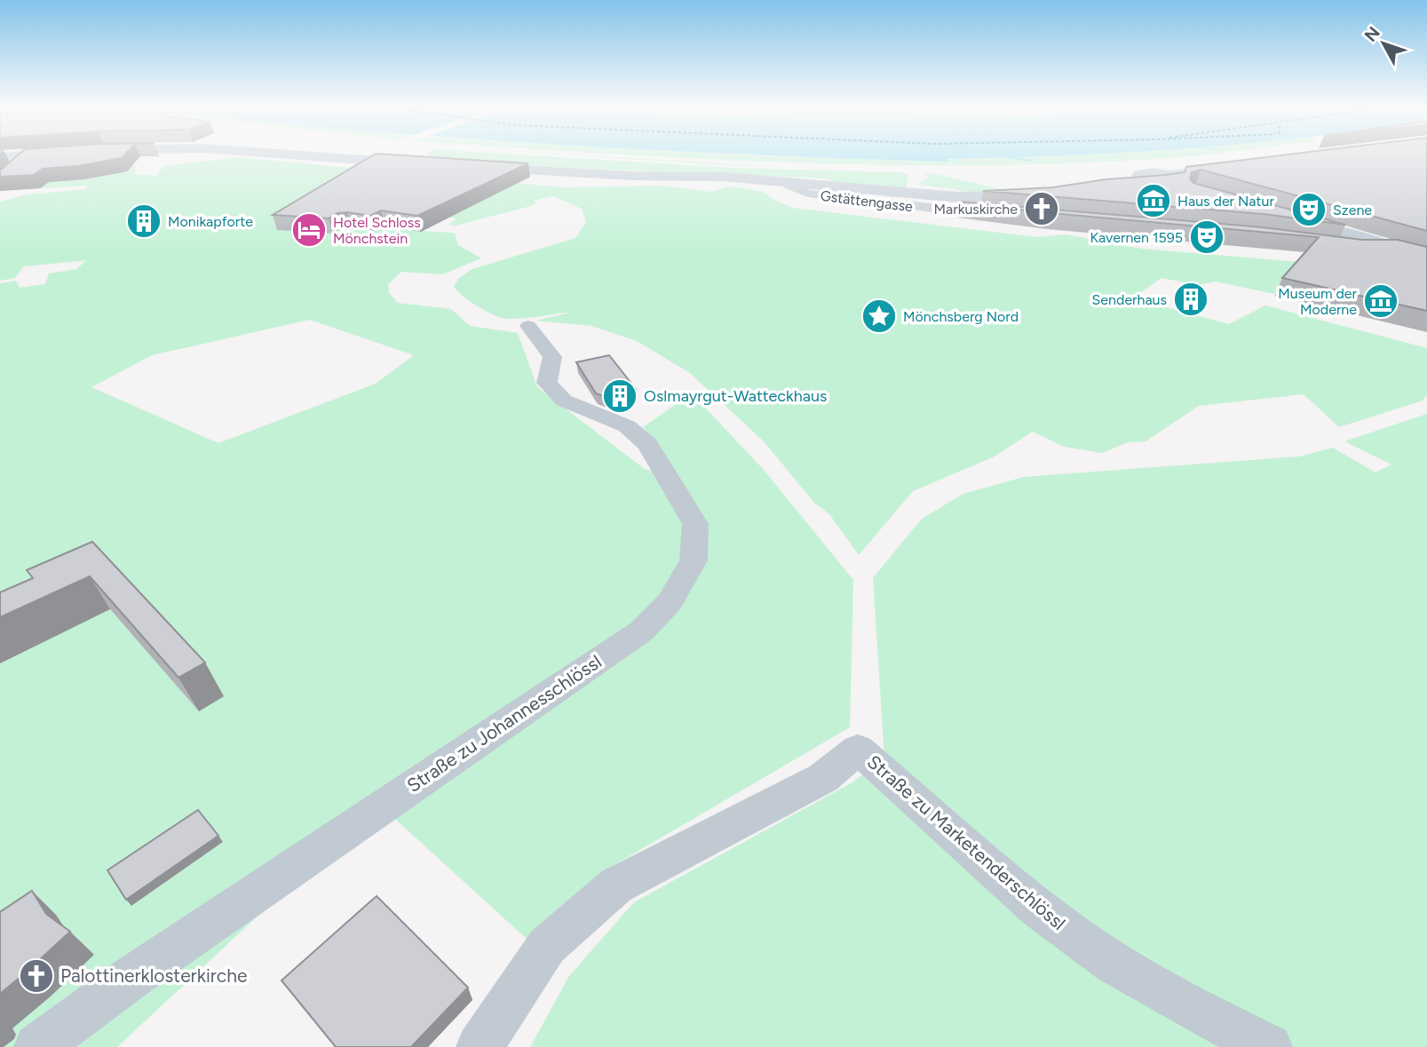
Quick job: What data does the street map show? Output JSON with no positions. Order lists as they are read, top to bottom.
{
  "streets": {
    "street": ["Gstättengasse", "Straße zu Johannesschlössl", "Straße zu Marketenderschlössl"]
  },
  "places": {
    "museum": ["Haus der Natur", "Museum der Moderne"],
    "church": ["Markuskirche", "Palottinerklosterkirche"],
    "theatre": ["Szene", "Kavernen 1595"],
    "building": ["Monikapforte", "Senderhaus", "Oslmayrgut-Watteckhaus"],
    "hotel": ["Hotel Schloss Mönchstein"],
    "place": ["Mönchsberg Nord"]
  },
  "north": "top left"
}
